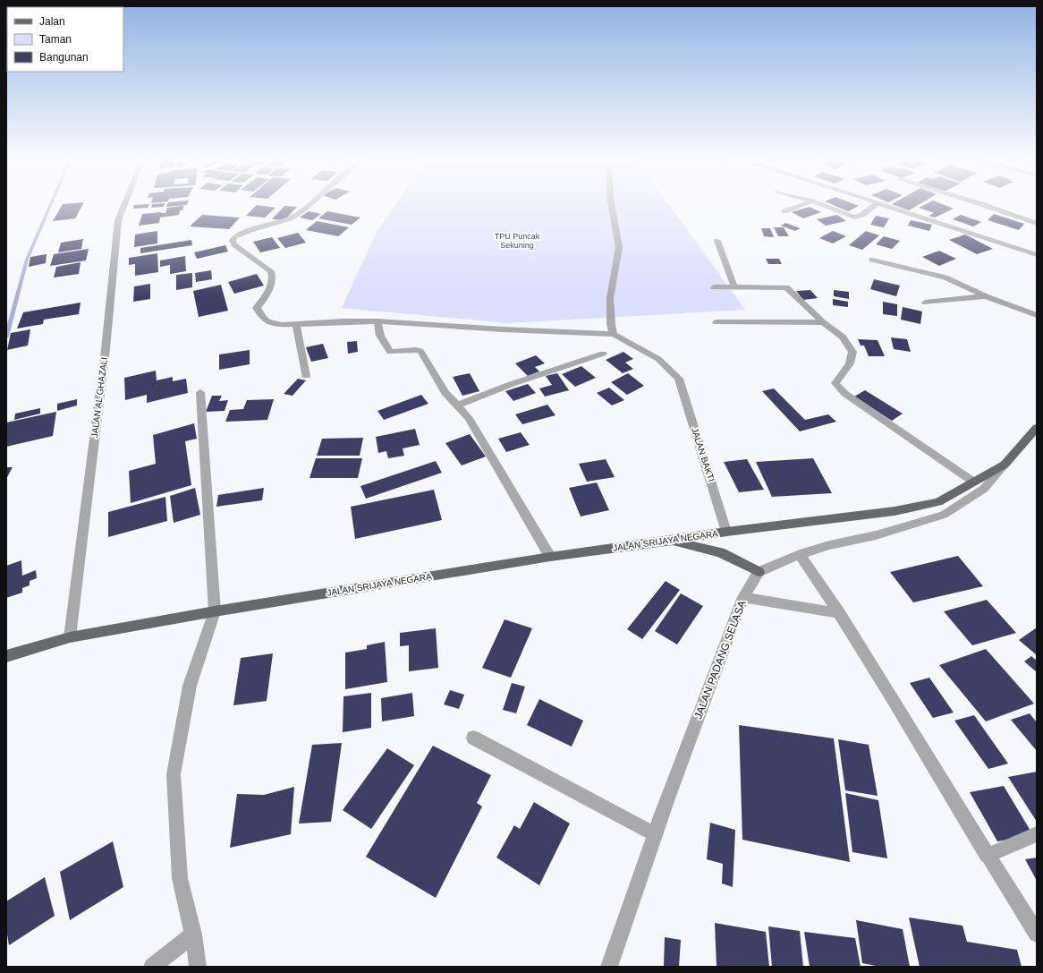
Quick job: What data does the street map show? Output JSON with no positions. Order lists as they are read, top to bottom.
{
  "streets": {
    "main road": ["JALAN SRIJAYA NEGARA"],
    "street": ["JALAN AL GHAZALI", "JALAN BAKTI", "JALAN PADANG SELASA"]
  },
  "crossings": [
    ["JALAN AL GHAZALI", "JALAN SRIJAYA NEGARA"],
    ["JALAN BAKTI", "JALAN SRIJAYA NEGARA"]
  ],
  "parks": ["TPU Puncak Sekuning"],
  "legend": ["Jalan", "Taman", "Bangunan"]
}
